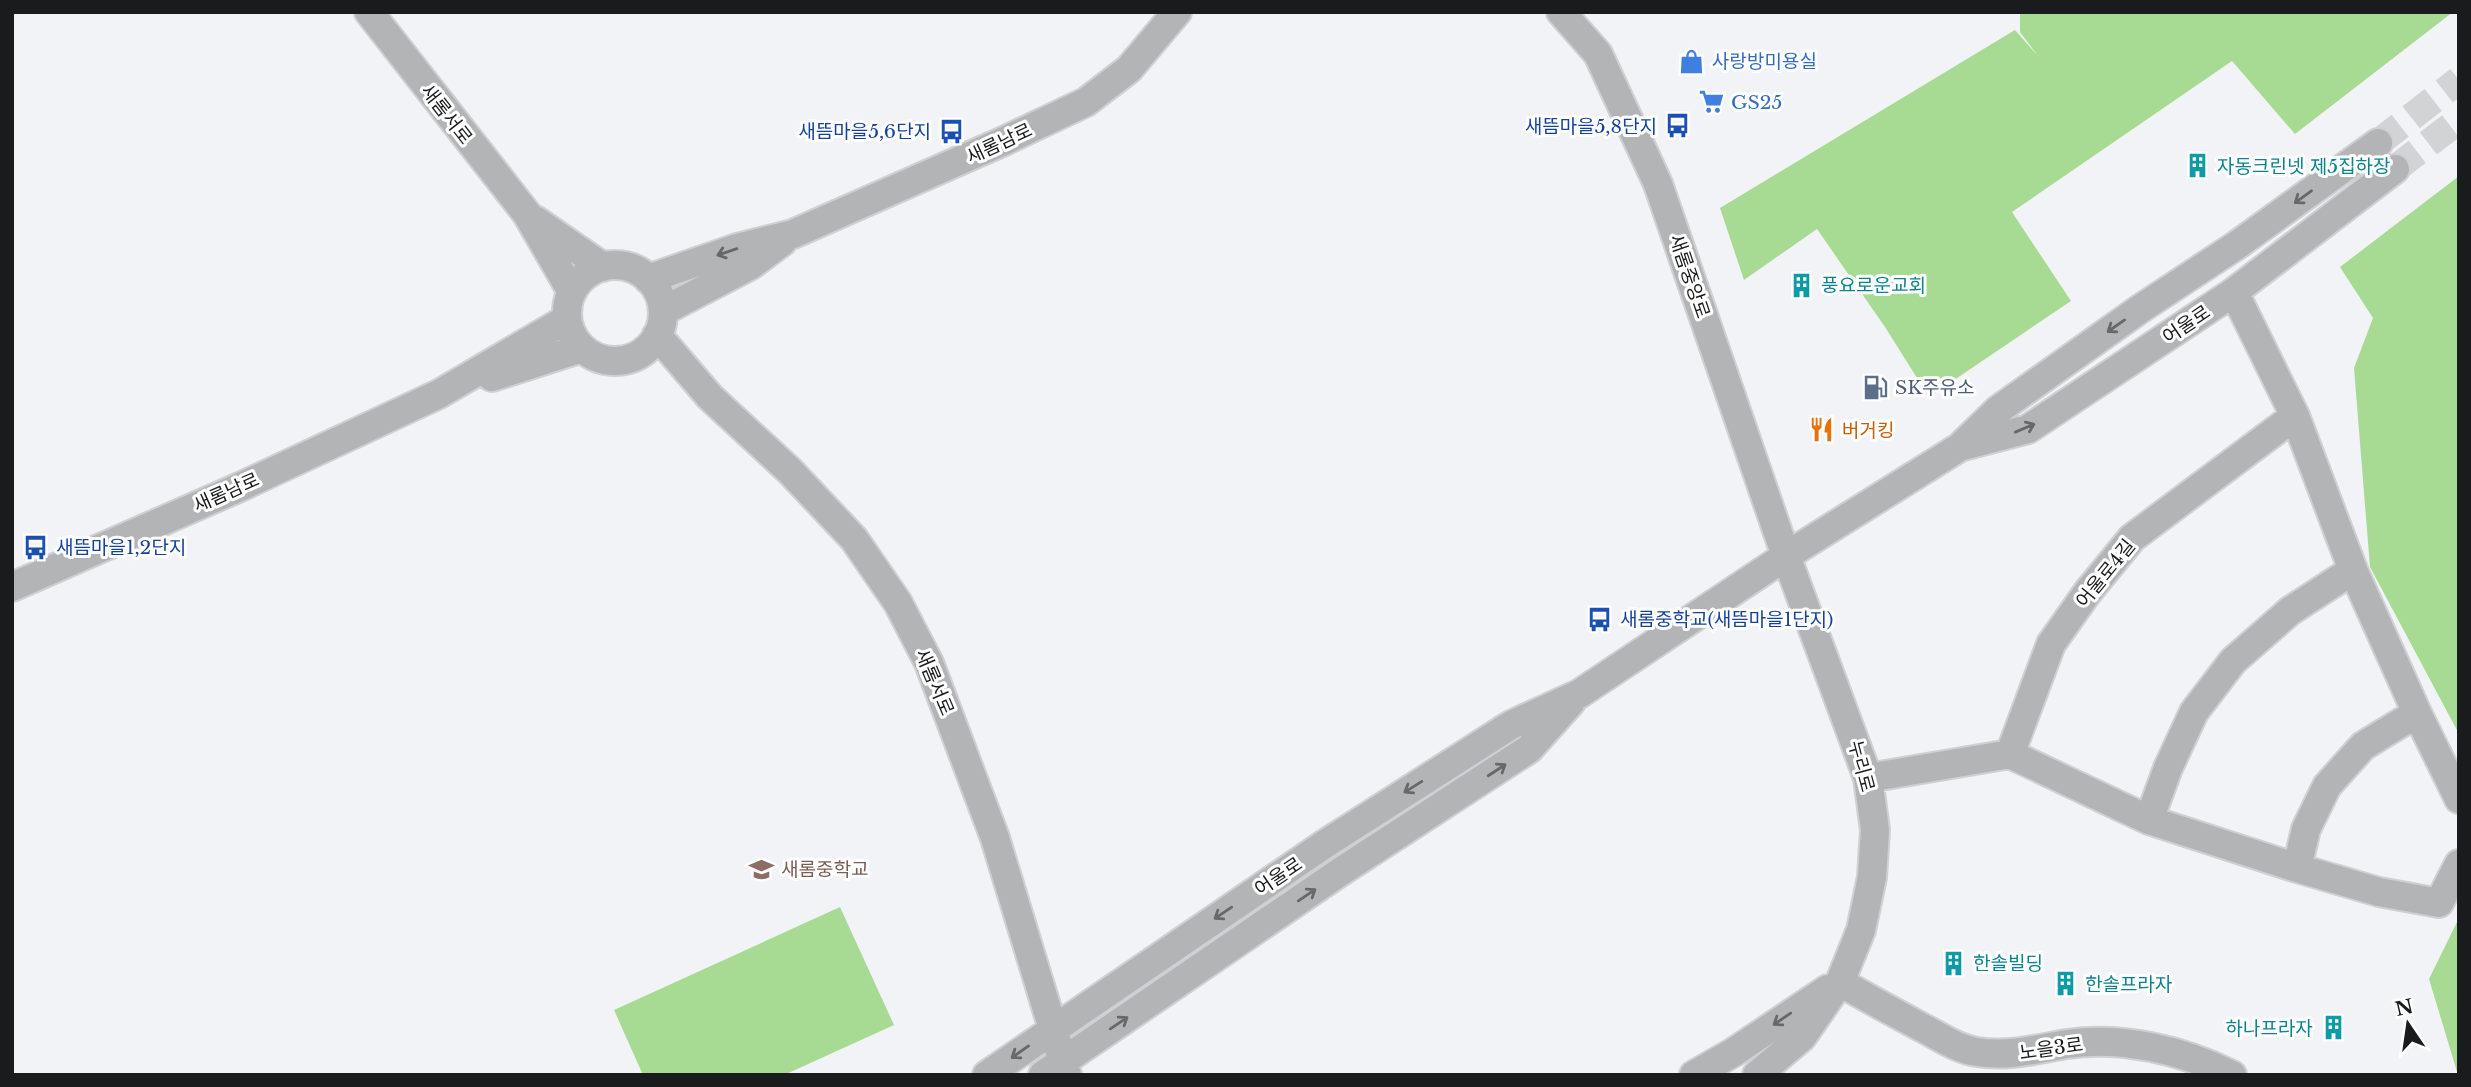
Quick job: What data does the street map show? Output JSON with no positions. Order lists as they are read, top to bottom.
{
  "streets": {
    "street": [
      "새롬서로",
      "새롬남로",
      "새롬중앙로",
      "어울로",
      "어울로4길",
      "누리로",
      "노을3로"
    ]
  },
  "crossings": [
    ["새롬서로", "어울로"],
    ["새롬중앙로", "어울로"],
    ["새롬중앙로", "누리로"],
    ["어울로", "누리로"],
    ["누리로", "노을3로"]
  ],
  "places": {
    "shop": ["사랑방미용실"],
    "supermarket": ["GS25"],
    "bus stop": [
      "새뜸마을5,8단지",
      "새뜸마을5,6단지",
      "새뜸마을1,2단지",
      "새롬중학교(새뜸마을1단지)"
    ],
    "building": [
      "자동크린넷 제5집하장",
      "풍요로운교회",
      "한솔빌딩",
      "한솔프라자",
      "하나프라자"
    ],
    "fuel station": ["SK주유소"],
    "restaurant": ["버거킹"],
    "school or university": ["새롬중학교"]
  },
  "north": "top"
}
